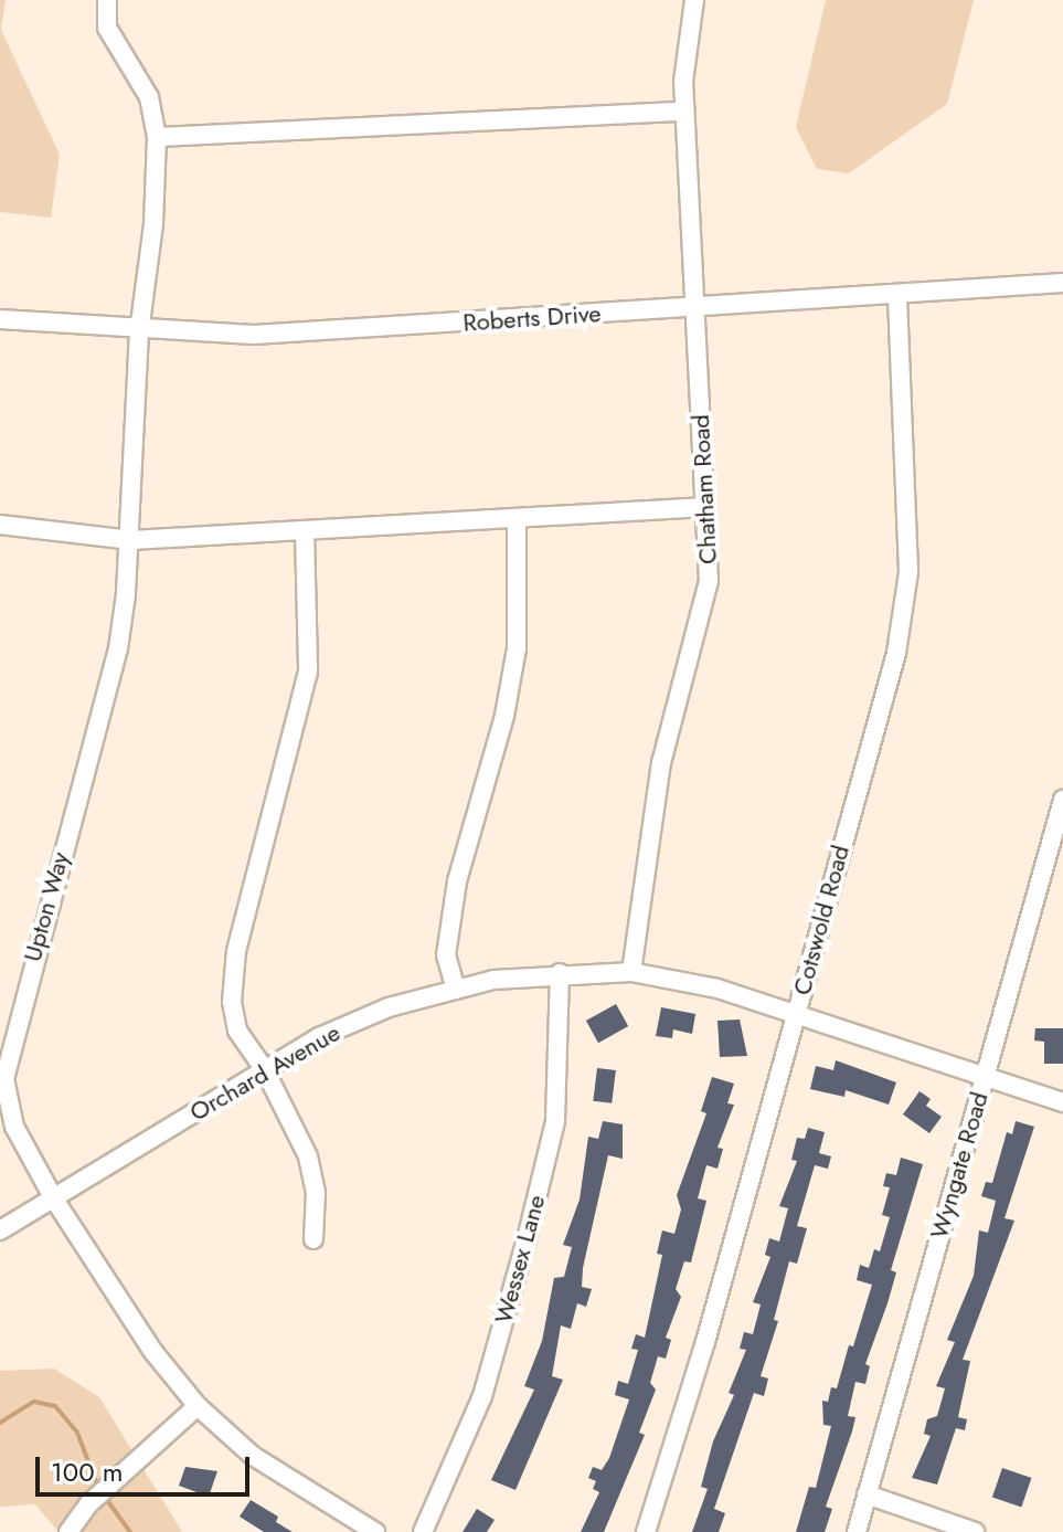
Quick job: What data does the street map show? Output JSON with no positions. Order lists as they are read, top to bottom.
{
  "streets": {
    "street": [
      "Roberts Drive",
      "Chatham Road",
      "Upton Way",
      "Cotswold Road",
      "Orchard Avenue",
      "Wyngate Road",
      "Wessex Lane"
    ]
  },
  "crossings": [
    ["Roberts Drive", "Chatham Road"],
    ["Roberts Drive", "Upton Way"],
    ["Roberts Drive", "Cotswold Road"],
    ["Chatham Road", "Orchard Avenue"],
    ["Upton Way", "Orchard Avenue"],
    ["Cotswold Road", "Orchard Avenue"],
    ["Orchard Avenue", "Wyngate Road"],
    ["Orchard Avenue", "Wessex Lane"]
  ],
  "scale_bar": "100 m"
}
